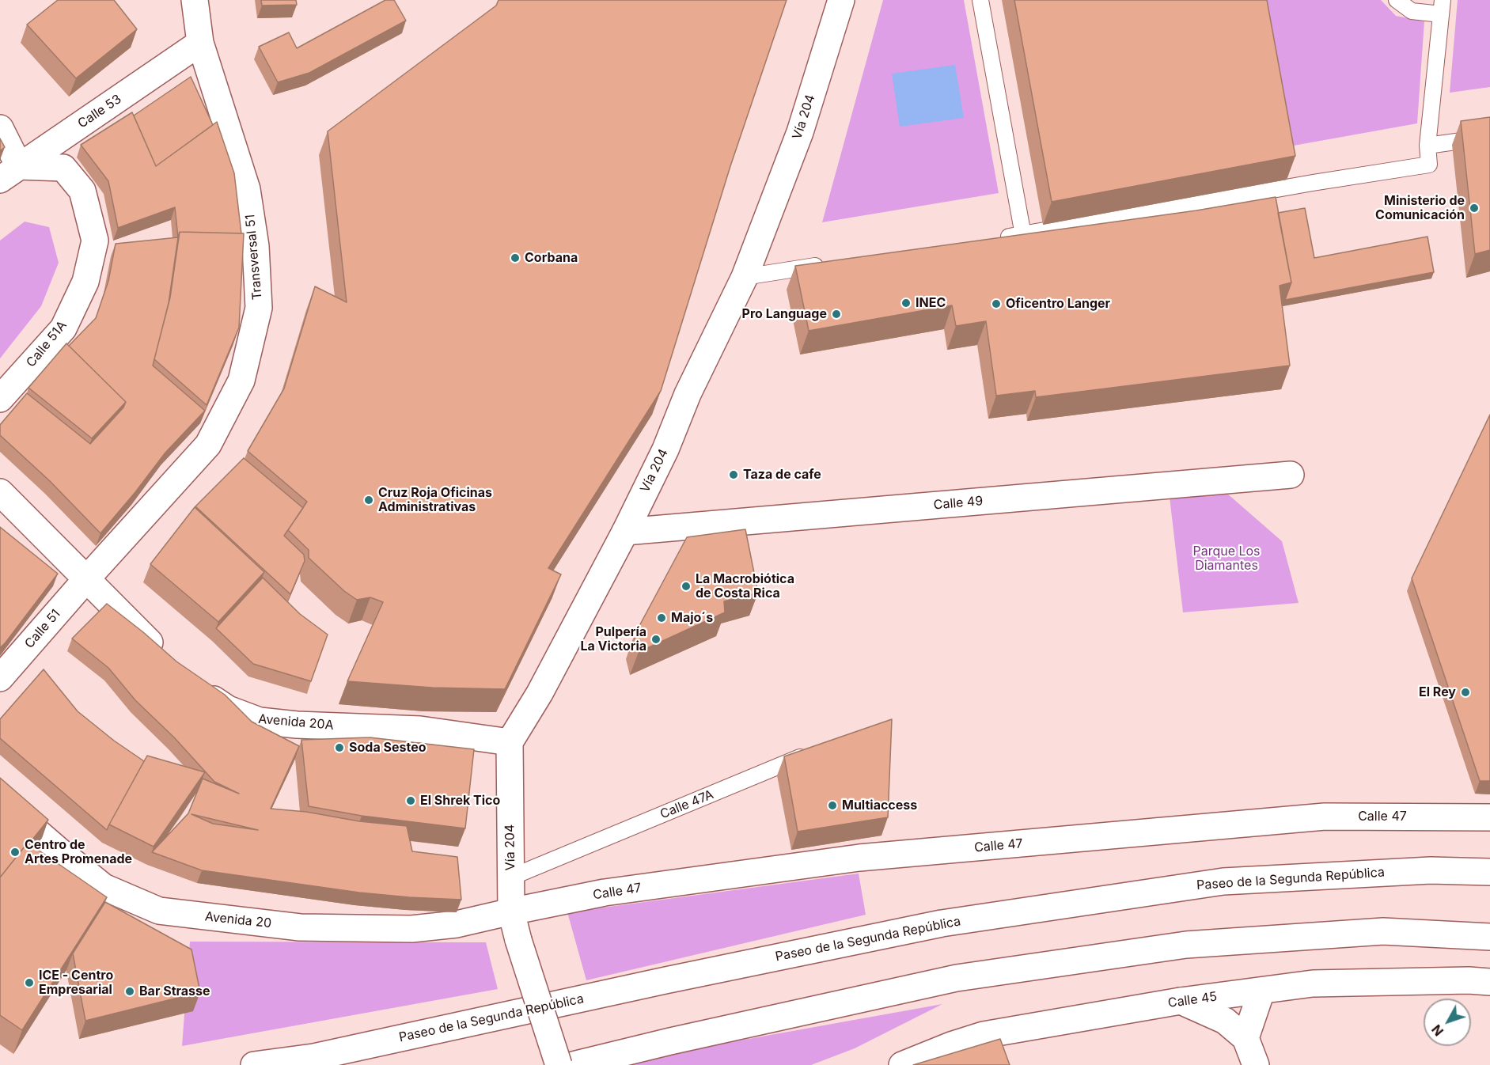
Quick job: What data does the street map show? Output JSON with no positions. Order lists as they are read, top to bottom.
{
  "streets": {
    "main road": [
      "Calle 53",
      "Vía 204",
      "Transversal 51",
      "Calle 51A",
      "Calle 49",
      "Calle 51",
      "Avenida 20A",
      "Calle 47",
      "Paseo de la Segunda República",
      "Avenida 20",
      "Calle 45"
    ],
    "lane": ["Calle 47A"]
  },
  "crossings": [
    ["Calle 53", "Transversal 51"],
    ["Calle 53", "Calle 51A"],
    ["Vía 204", "Calle 49"],
    ["Vía 204", "Avenida 20A"],
    ["Vía 204", "Calle 47A"],
    ["Vía 204", "Calle 47"],
    ["Vía 204", "Avenida 20"],
    ["Transversal 51", "Calle 51"],
    ["Calle 47", "Avenida 20"]
  ],
  "parks": ["Parque Los Diamantes"],
  "places": [
    "Ministerio de Comunicación",
    "Corbana",
    "INEC",
    "Oficentro Langer",
    "Pro Language",
    "Taza de cafe",
    "Cruz Roja Oficinas Administrativas",
    "La Macrobiótica de Costa Rica",
    "Majo´s",
    "Pulpería La Victoria",
    "El Rey",
    "Soda Sesteo",
    "El Shrek Tico",
    "Multiaccess",
    "Centro de Artes Promenade",
    "ICE - Centro Empresarial",
    "Bar Strasse"
  ],
  "north": "bottom left"
}
